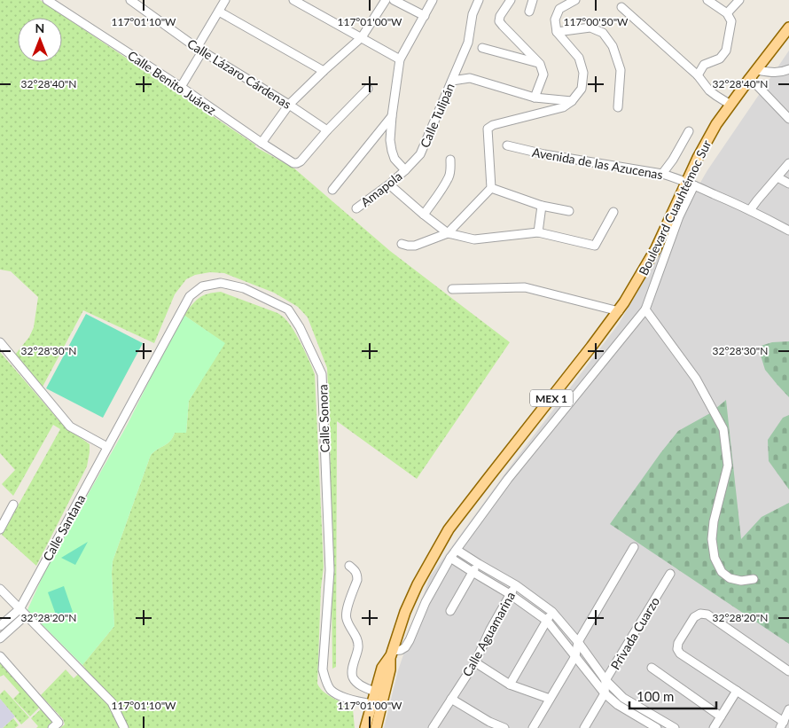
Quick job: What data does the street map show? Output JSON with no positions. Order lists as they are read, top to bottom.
{
  "streets": {
    "main road": ["Boulevard Cuauhtémoc Sur", "MEX 1"],
    "street": [
      "Calle Lázaro Cárdenas",
      "Calle Benito Juárez",
      "Calle Tulipán",
      "Avenida de las Azucenas",
      "Amapola",
      "Calle Sonora",
      "Calle Santana",
      "Privada Cuarzo",
      "Calle Aguamarina"
    ]
  },
  "crossings": [
    ["Calle Lázaro Cárdenas", "Calle Benito Juárez"],
    ["Calle Tulipán", "Amapola"],
    ["Avenida de las Azucenas", "Boulevard Cuauhtémoc Sur"],
    ["Boulevard Cuauhtémoc Sur", "Calle Sonora"],
    ["Calle Sonora", "Calle Santana"]
  ],
  "scale_bar": "100 m",
  "north": "top",
  "coordinates": [
    "117°01'10\"W",
    "117°01'00\"W",
    "117°00'50\"W",
    "32°28'40\"N",
    "32°28'30\"N",
    "32°28'20\"N"
  ]
}
